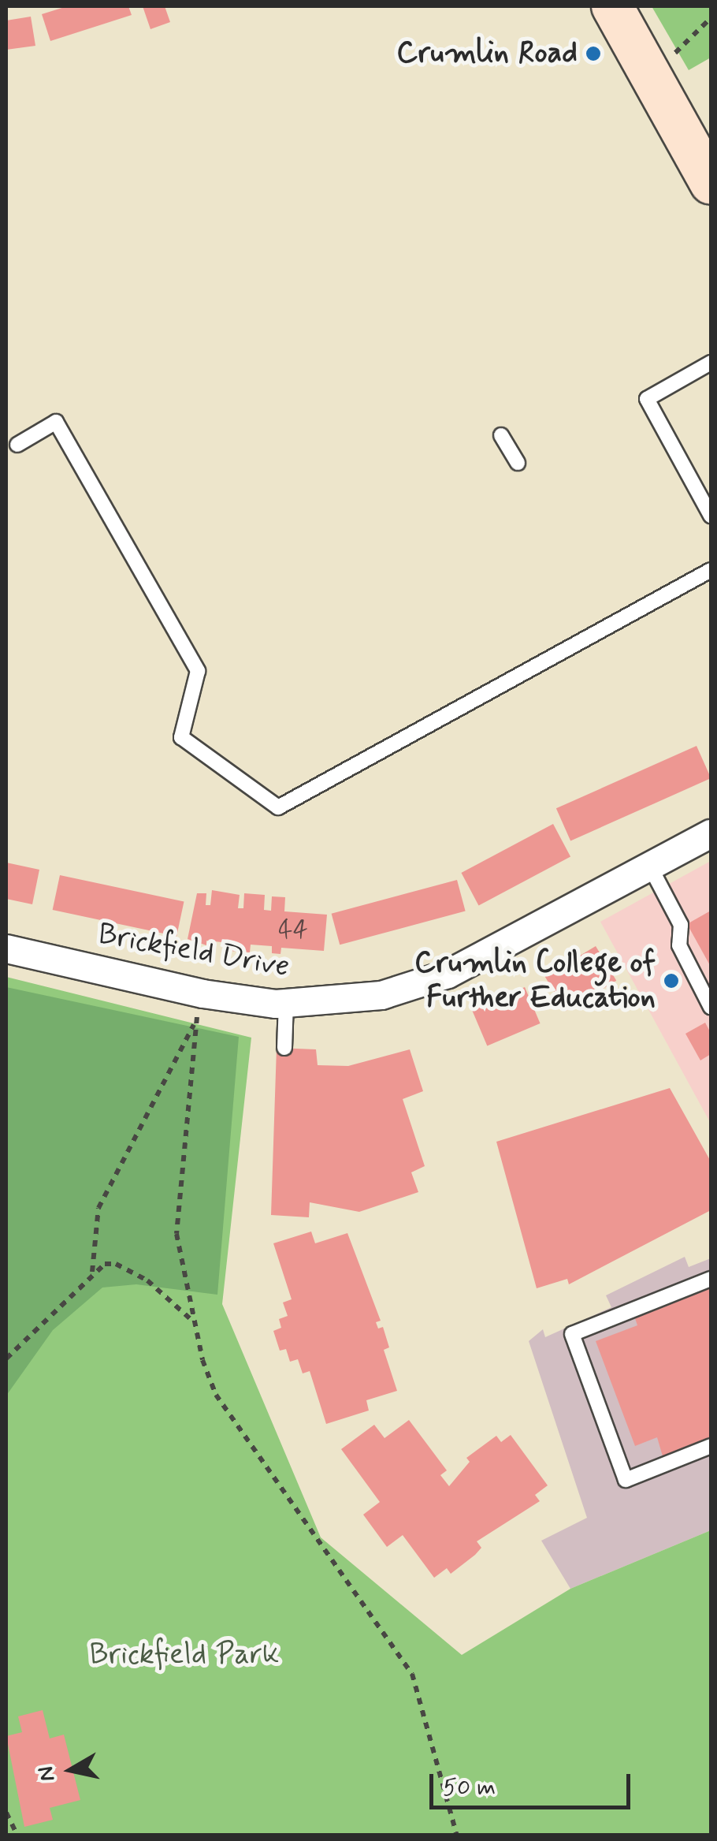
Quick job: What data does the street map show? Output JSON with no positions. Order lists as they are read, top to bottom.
{
  "streets": {
    "street": ["Brickfield Drive"]
  },
  "parks": ["Brickfield Park"],
  "places": ["Crumlin Road", "Crumlin College of Further Education"],
  "house_numbers": ["44"],
  "scale_bar": "50 m",
  "north": "left"
}
